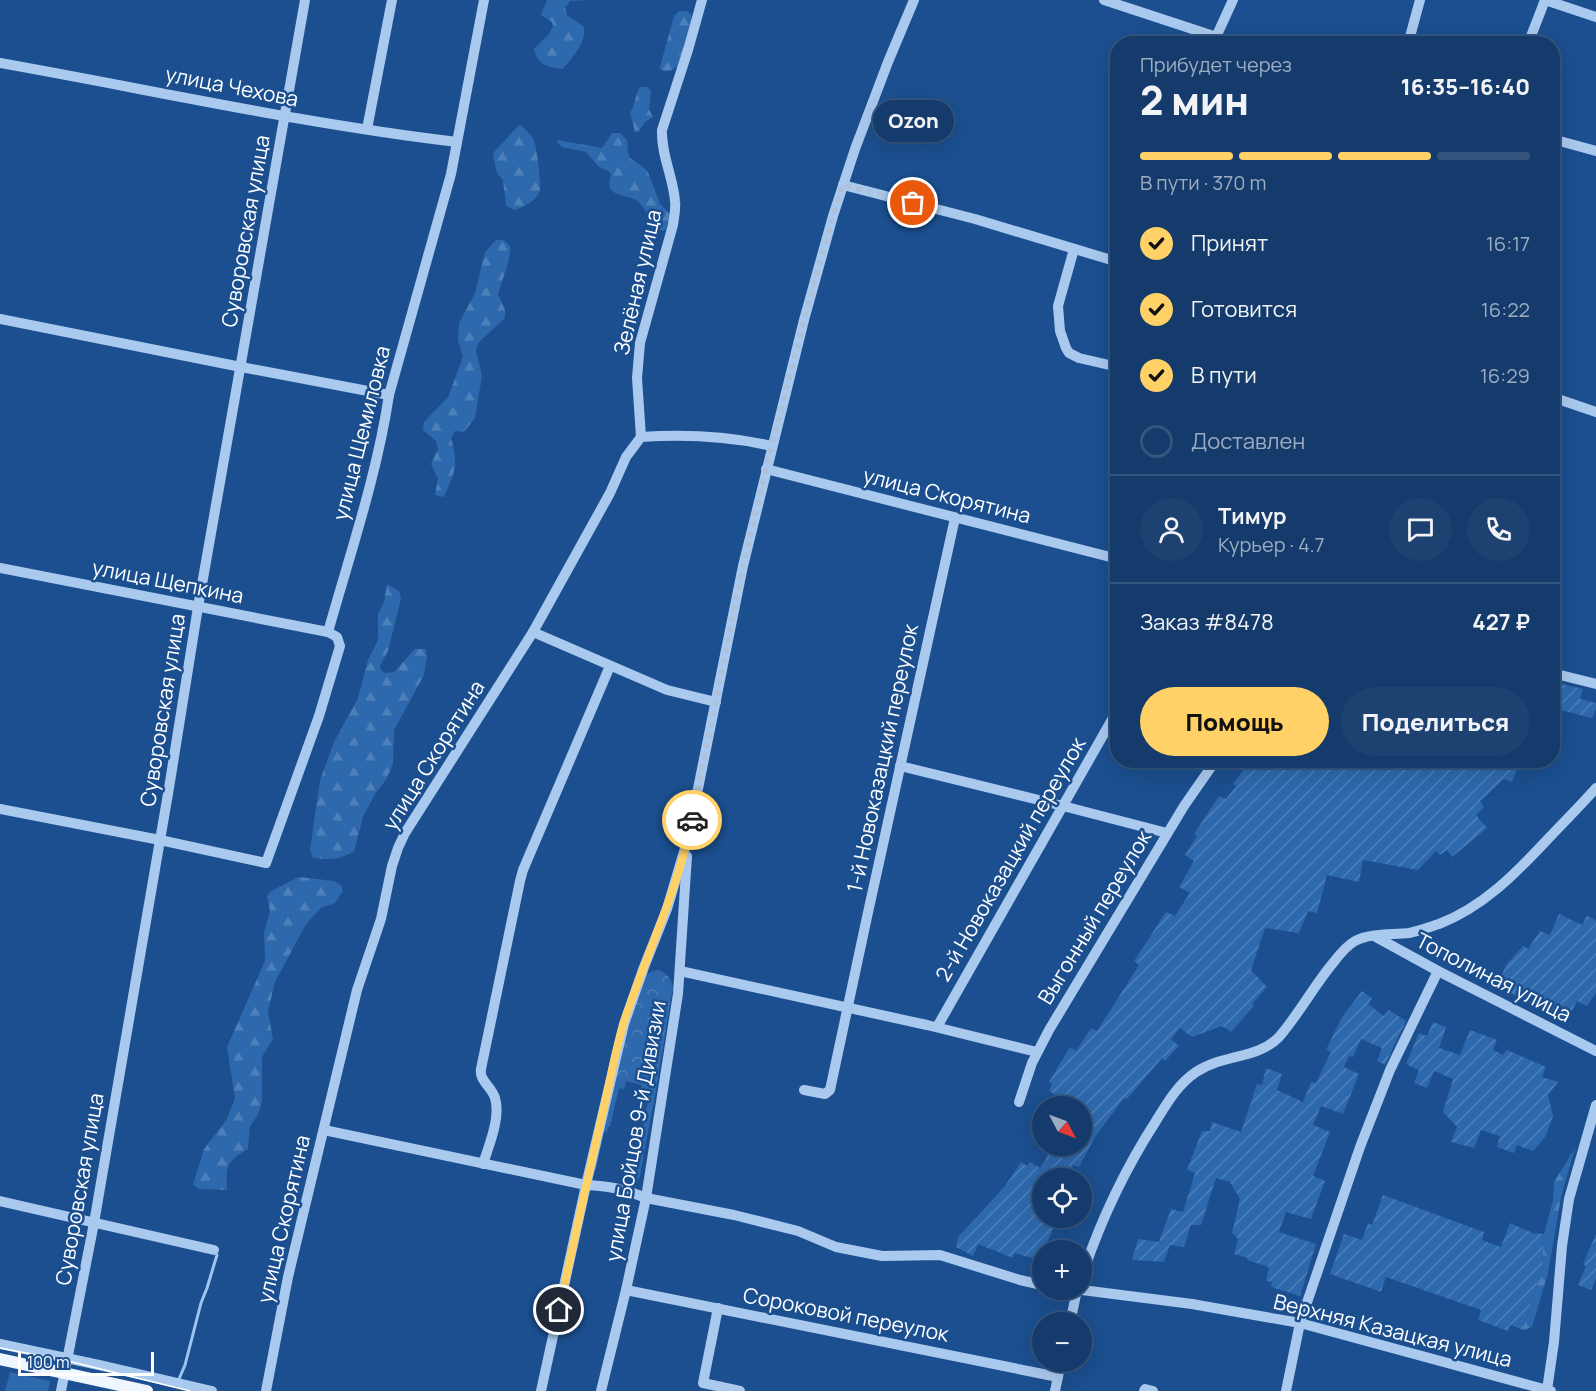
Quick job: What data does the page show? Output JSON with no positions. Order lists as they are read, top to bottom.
{
  "streets": {
    "street": [
      "улица Чехова",
      "Суворовская улица",
      "Зелёная улица",
      "улица Щемиловка",
      "улица Скорятина",
      "улица Щепкина",
      "1-й Новоказацкий переулок",
      "2-й Новоказацкий переулок",
      "Выгонный переулок",
      "Тополиная улица",
      "улица Бойцов 9-й Дивизии",
      "Сороковой переулок",
      "Верхняя Казацкая улица"
    ]
  },
  "crossings": [
    ["улица Чехова", "Суворовская улица"],
    ["улица Чехова", "улица Щемиловка"],
    ["Суворовская улица", "улица Щепкина"],
    ["Зелёная улица", "улица Скорятина"],
    ["улица Щемиловка", "улица Щепкина"],
    ["улица Скорятина", "1-й Новоказацкий переулок"],
    ["улица Скорятина", "улица Бойцов 9-й Дивизии"],
    ["улица Бойцов 9-й Дивизии", "Сороковой переулок"]
  ],
  "places": ["Ozon"],
  "scale_bar": "100 m",
  "north": "bottom right",
  "page": {
    "heading": ["2 мин", "Прибудет через", "16:35–16:40"],
    "panel": [
      "Тимур",
      "Курьер · 4.7",
      "Заказ #8478",
      "427 ₽"
    ],
    "bubble": "Ozon",
    "bar": "В пути · 370 m",
    "list": [
      ["Принят", "16:17"],
      ["Готовится", "16:22"],
      ["В пути", "16:29"],
      "Доставлен"
    ],
    "buttons": ["Помощь", "Поделиться"],
    "map_buttons": ["+", "−"],
    "scale": "100 m"
  }
}
